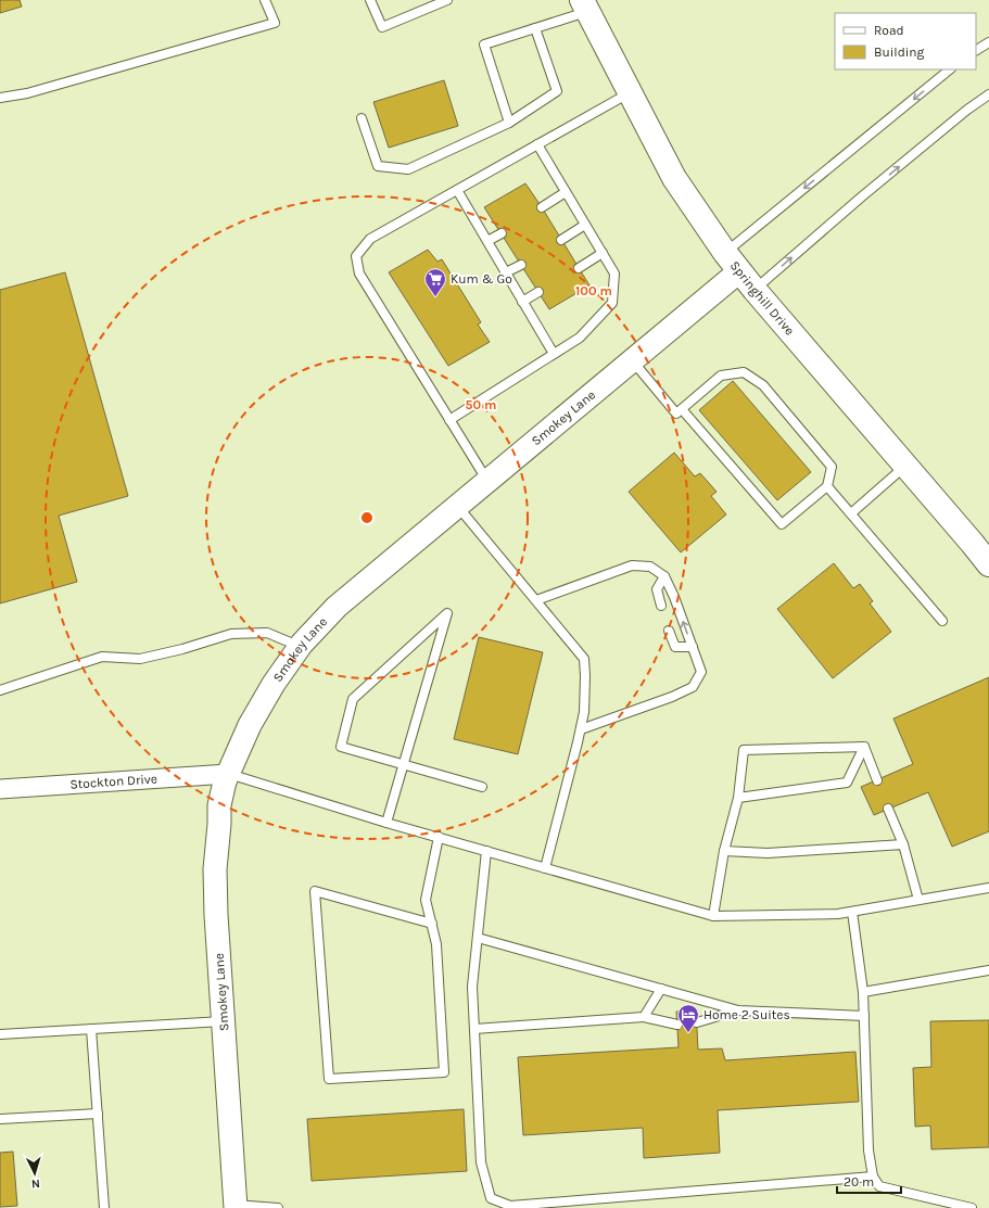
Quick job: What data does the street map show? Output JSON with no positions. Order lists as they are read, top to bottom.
{
  "streets": {
    "main road": ["Springhill Drive"],
    "street": ["Smokey Lane", "Stockton Drive"]
  },
  "crossings": [
    ["Springhill Drive", "Smokey Lane"],
    ["Smokey Lane", "Stockton Drive"]
  ],
  "places": {
    "supermarket": ["Kum & Go"],
    "hotel": ["Home 2 Suites"]
  },
  "legend": ["Road", "Building"],
  "scale_bar": "20 m",
  "north": "bottom",
  "rings": ["100 m", "50 m"]
}
